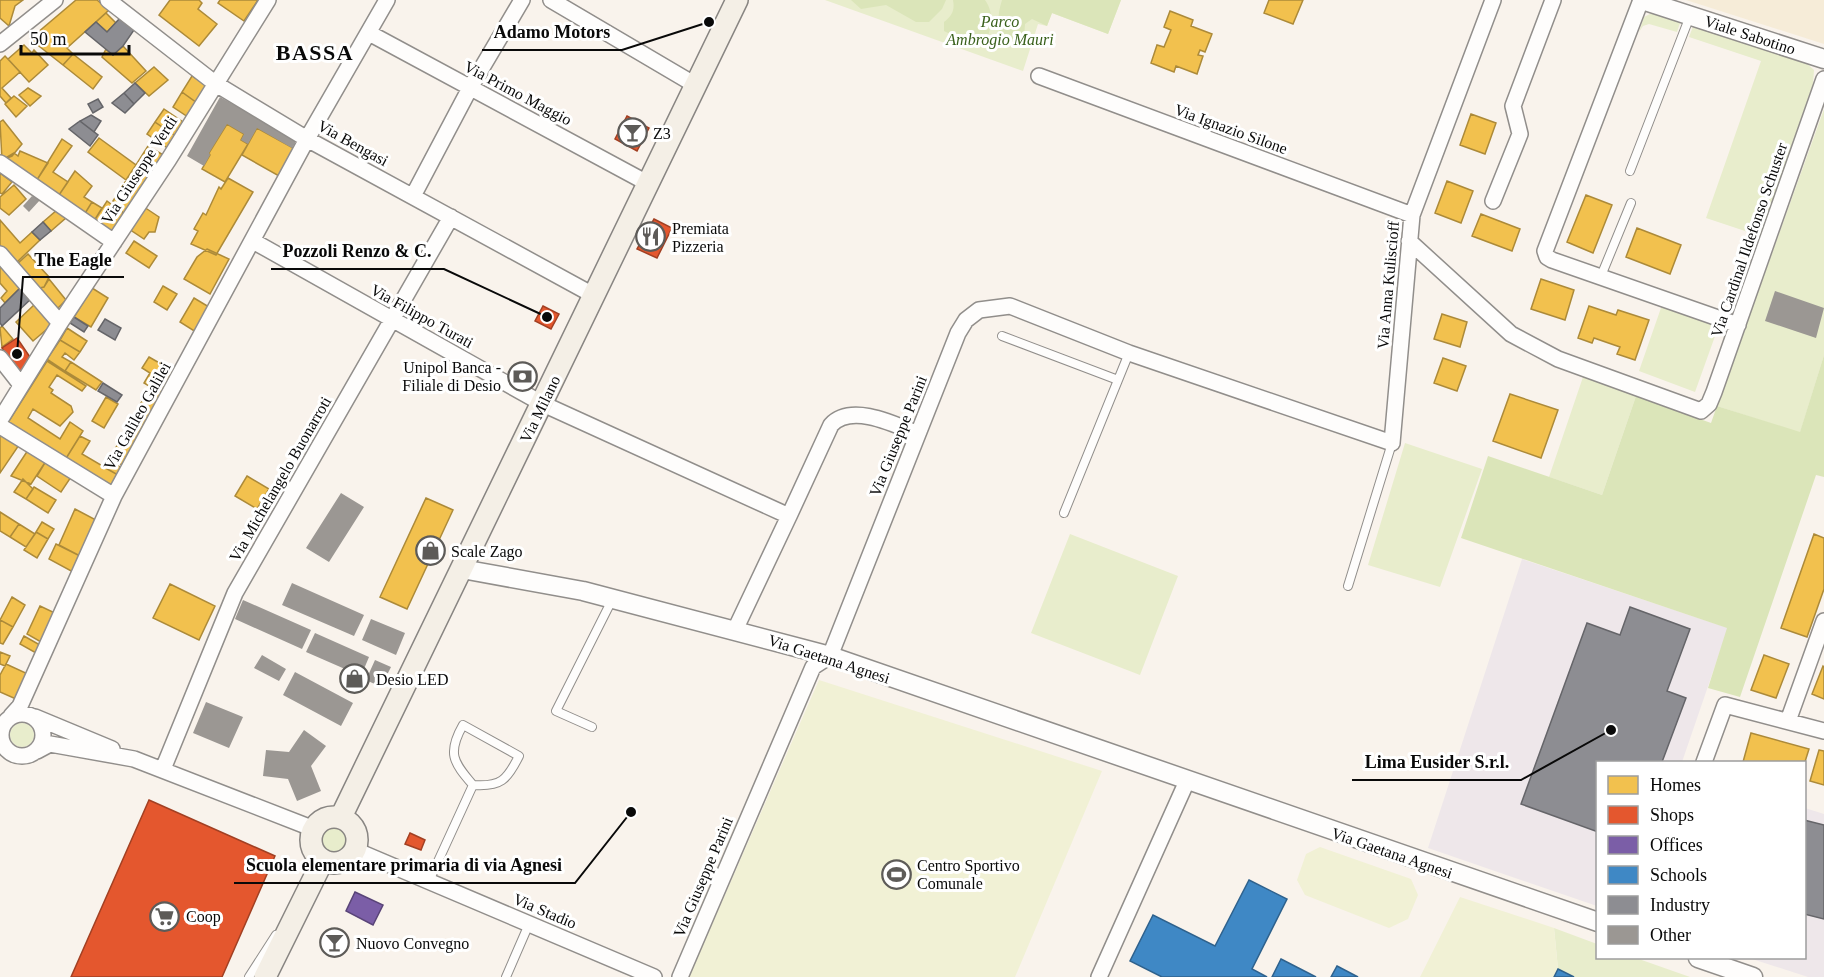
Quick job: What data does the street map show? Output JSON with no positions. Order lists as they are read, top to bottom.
{
  "streets": {
    "main road": ["Via Milano"],
    "street": [
      "Viale Sabotino",
      "Via Primo Maggio",
      "Via Ignazio Silone",
      "Via Bengasi",
      "Via Giuseppe Verdi",
      "Via Cardinal Ildefonso Schuster",
      "Via Anna Kuliscioff",
      "Via Filippo Turati",
      "Via Galileo Galilei",
      "Via Giuseppe Parini",
      "Via Michelangelo Buonarroti",
      "Via Gaetana Agnesi",
      "Via Stadio"
    ]
  },
  "crossings": [
    ["Via Primo Maggio", "Via Milano"],
    ["Via Primo Maggio", "Via Galileo Galilei"],
    ["Via Ignazio Silone", "Via Anna Kuliscioff"],
    ["Via Bengasi", "Via Giuseppe Verdi"],
    ["Via Bengasi", "Via Milano"],
    ["Via Bengasi", "Via Galileo Galilei"],
    ["Via Bengasi", "Via Michelangelo Buonarroti"],
    ["Via Cardinal Ildefonso Schuster", "Via Anna Kuliscioff"],
    ["Via Anna Kuliscioff", "Via Giuseppe Parini"],
    ["Via Filippo Turati", "Via Milano"],
    ["Via Filippo Turati", "Via Galileo Galilei"],
    ["Via Filippo Turati", "Via Michelangelo Buonarroti"],
    ["Via Milano", "Via Gaetana Agnesi"],
    ["Via Milano", "Via Stadio"],
    ["Via Giuseppe Parini", "Via Gaetana Agnesi"]
  ],
  "districts": ["BASSA"],
  "parks": ["Parco Ambrogio Mauri"],
  "places": {
    "other": [
      "Adamo Motors",
      "Pozzoli Renzo & C.",
      "The Eagle",
      "Lima Eusider S.r.l.",
      "Scuola elementare primaria di via Agnesi"
    ],
    "bar": ["Z3", "Nuovo Convegno"],
    "restaurant": ["Premiata Pizzeria"],
    "bank": ["Unipol Banca - Filiale di Desio"],
    "shop": ["Scale Zago", "Desio LED"],
    "sports": ["Centro Sportivo Comunale"],
    "supermarket": ["Coop"]
  },
  "legend": [
    "Homes",
    "Shops",
    "Offices",
    "Schools",
    "Industry",
    "Other"
  ],
  "scale_bar": "50 m"
}
